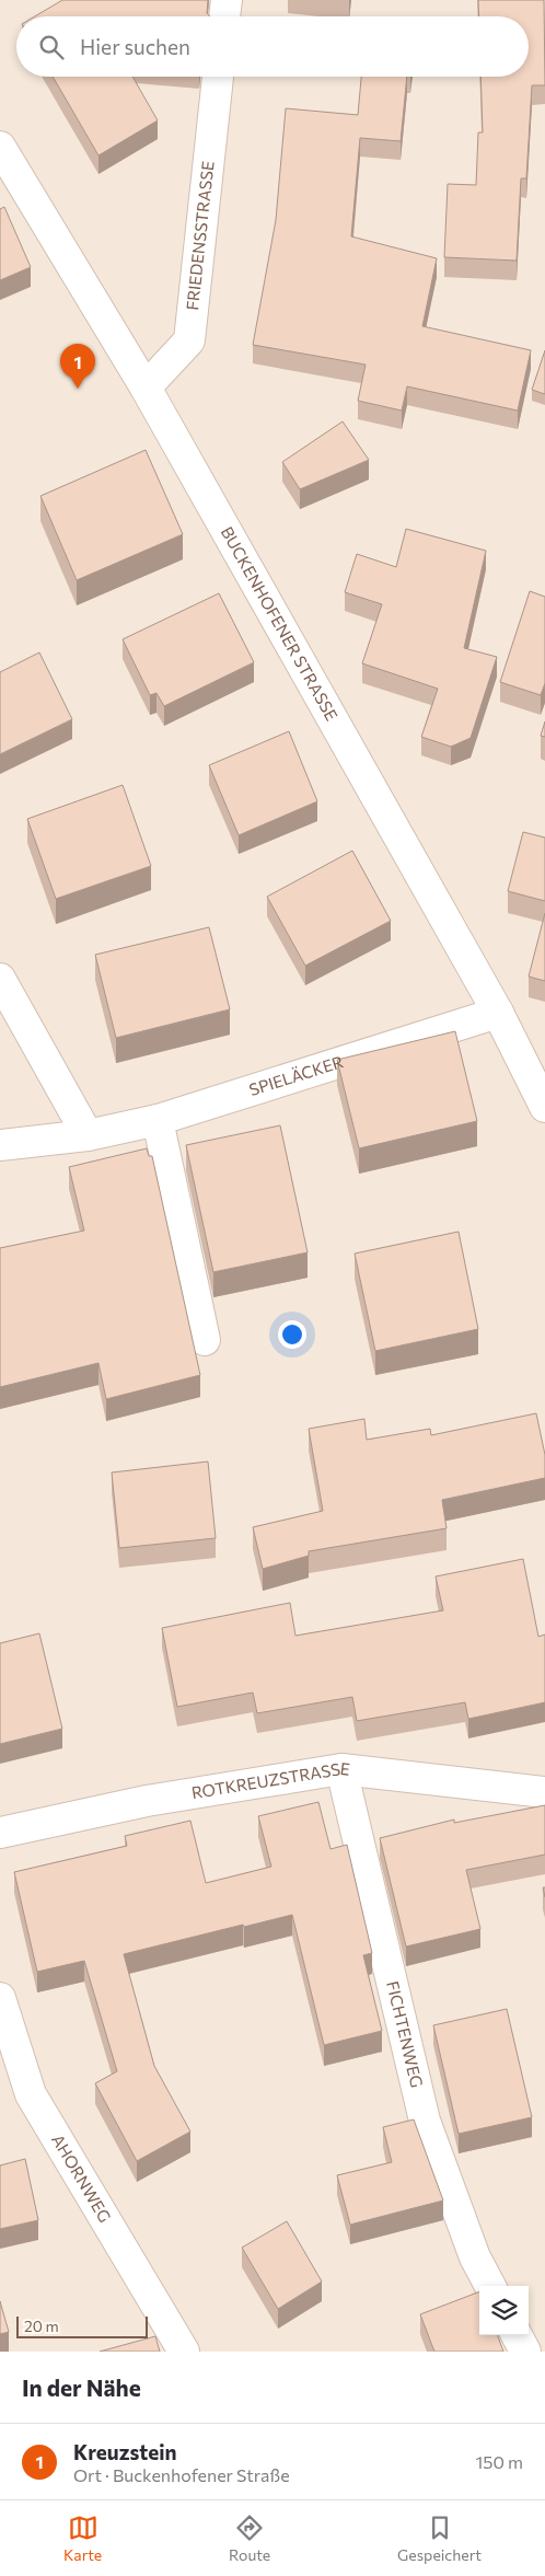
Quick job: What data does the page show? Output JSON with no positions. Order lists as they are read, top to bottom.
{
  "streets": {
    "street": [
      "FRIEDENSSTRASSE",
      "BUCKENHOFENER STRASSE",
      "SPIELÄCKER",
      "ROTKREUZSTRASSE",
      "FICHTENWEG",
      "AHORNWEG"
    ]
  },
  "crossings": [
    ["FRIEDENSSTRASSE", "BUCKENHOFENER STRASSE"],
    ["BUCKENHOFENER STRASSE", "SPIELÄCKER"],
    ["ROTKREUZSTRASSE", "FICHTENWEG"]
  ],
  "scale_bar": "20 m",
  "page": {
    "search": "Hier suchen",
    "pins": "1",
    "scale": "20 m",
    "heading": "In der Nähe",
    "list": [
      {
        "mark": "1",
        "name": "Kreuzstein",
        "note": "Ort · Buckenhofener Straße",
        "value": "150 m"
      }
    ],
    "nav": ["Karte", "Route", "Gespeichert"]
  }
}
